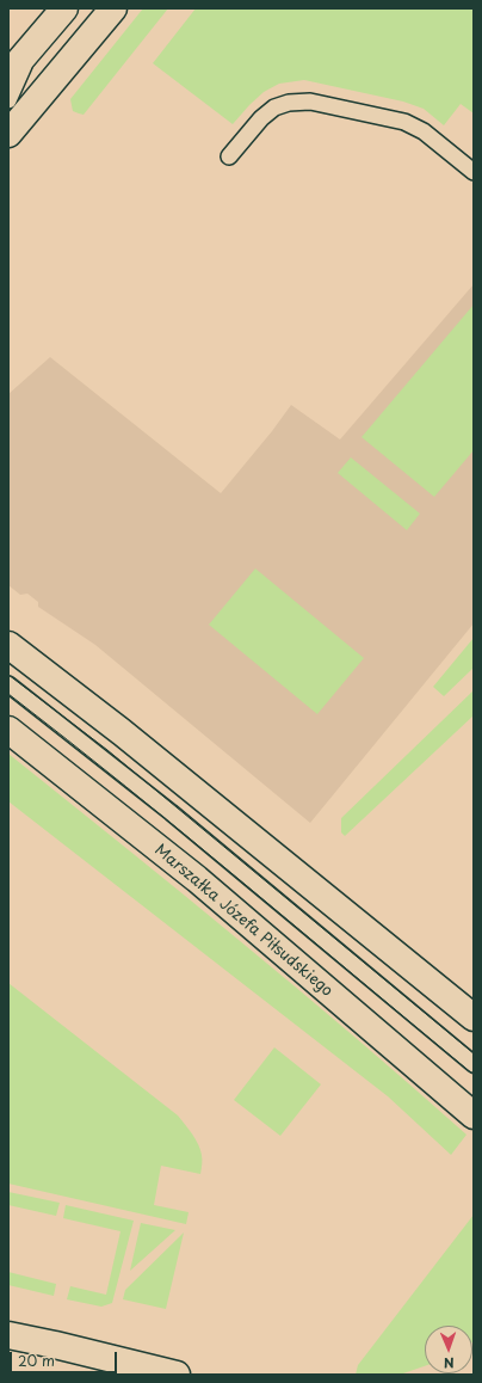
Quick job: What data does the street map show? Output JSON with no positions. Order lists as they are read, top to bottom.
{
  "streets": {
    "street": ["Marszałka Józefa Piłsudskiego"]
  },
  "scale_bar": "20 m",
  "north": "bottom"
}
